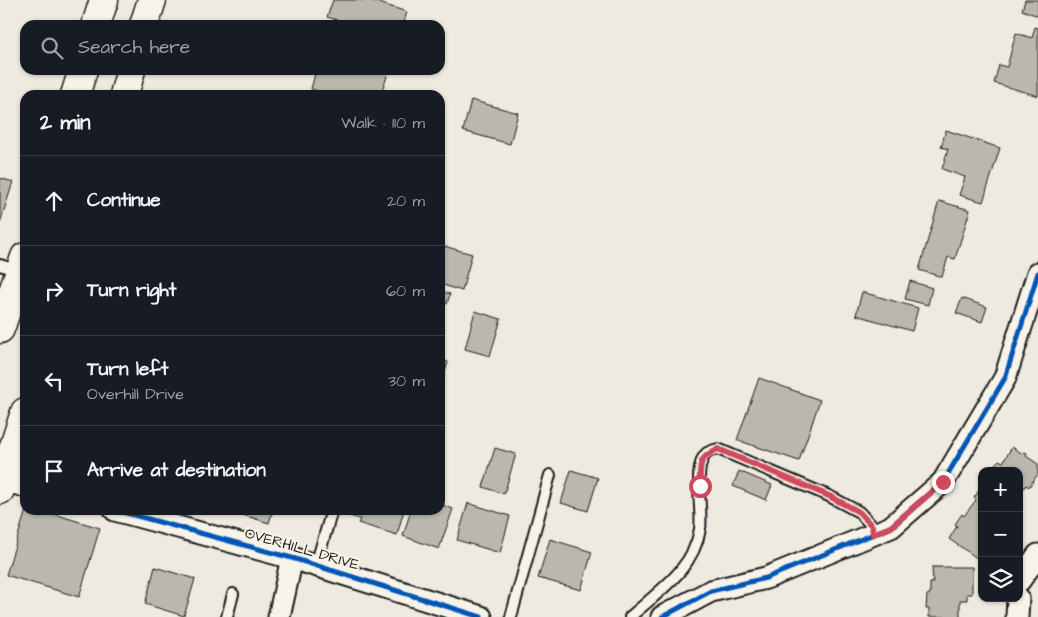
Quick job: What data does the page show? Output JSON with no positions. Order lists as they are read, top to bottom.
{
  "streets": {
    "street": ["OVERHILL DRIVE"]
  },
  "page": {
    "search": "Search here",
    "heading": ["2 min", "Walk · 110 m"],
    "list": [
      ["Continue", "20 m"],
      ["Turn right", "60 m"],
      ["Turn left", "Overhill Drive", "30 m"],
      "Arrive at destination"
    ],
    "map_buttons": ["+", "−"]
  }
}
